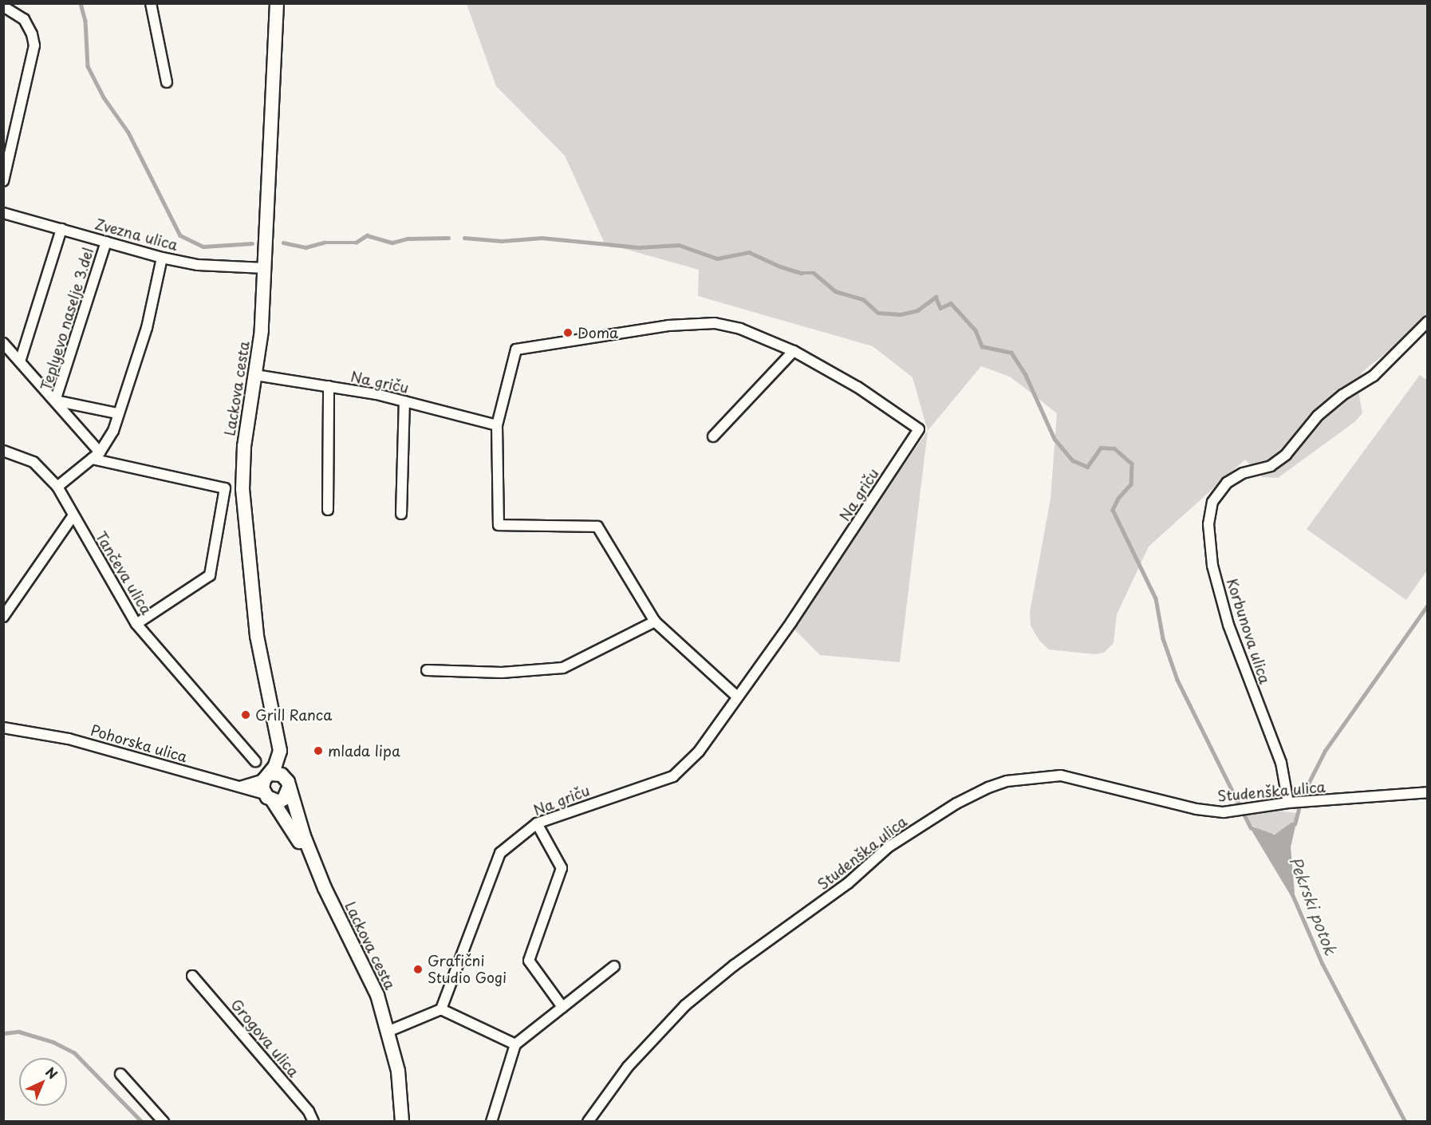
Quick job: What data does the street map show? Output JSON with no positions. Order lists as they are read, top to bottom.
{
  "streets": {
    "street": [
      "Zvezna ulica",
      "Teplyevo naselje 3.del",
      "Na griču",
      "Lackova cesta",
      "Tančeva ulica",
      "Korbunova ulica",
      "Pohorska ulica",
      "Studenška ulica",
      "Grogova ulica"
    ]
  },
  "crossings": [
    ["Zvezna ulica", "Teplyevo naselje 3.del"],
    ["Zvezna ulica", "Lackova cesta"],
    ["Na griču", "Lackova cesta"],
    ["Korbunova ulica", "Studenška ulica"]
  ],
  "water": ["Pekrski potok"],
  "places": [
    "Doma",
    "Grill Ranca",
    "mlada lipa",
    "Grafični Studio Gogi"
  ],
  "north": "top right"
}
